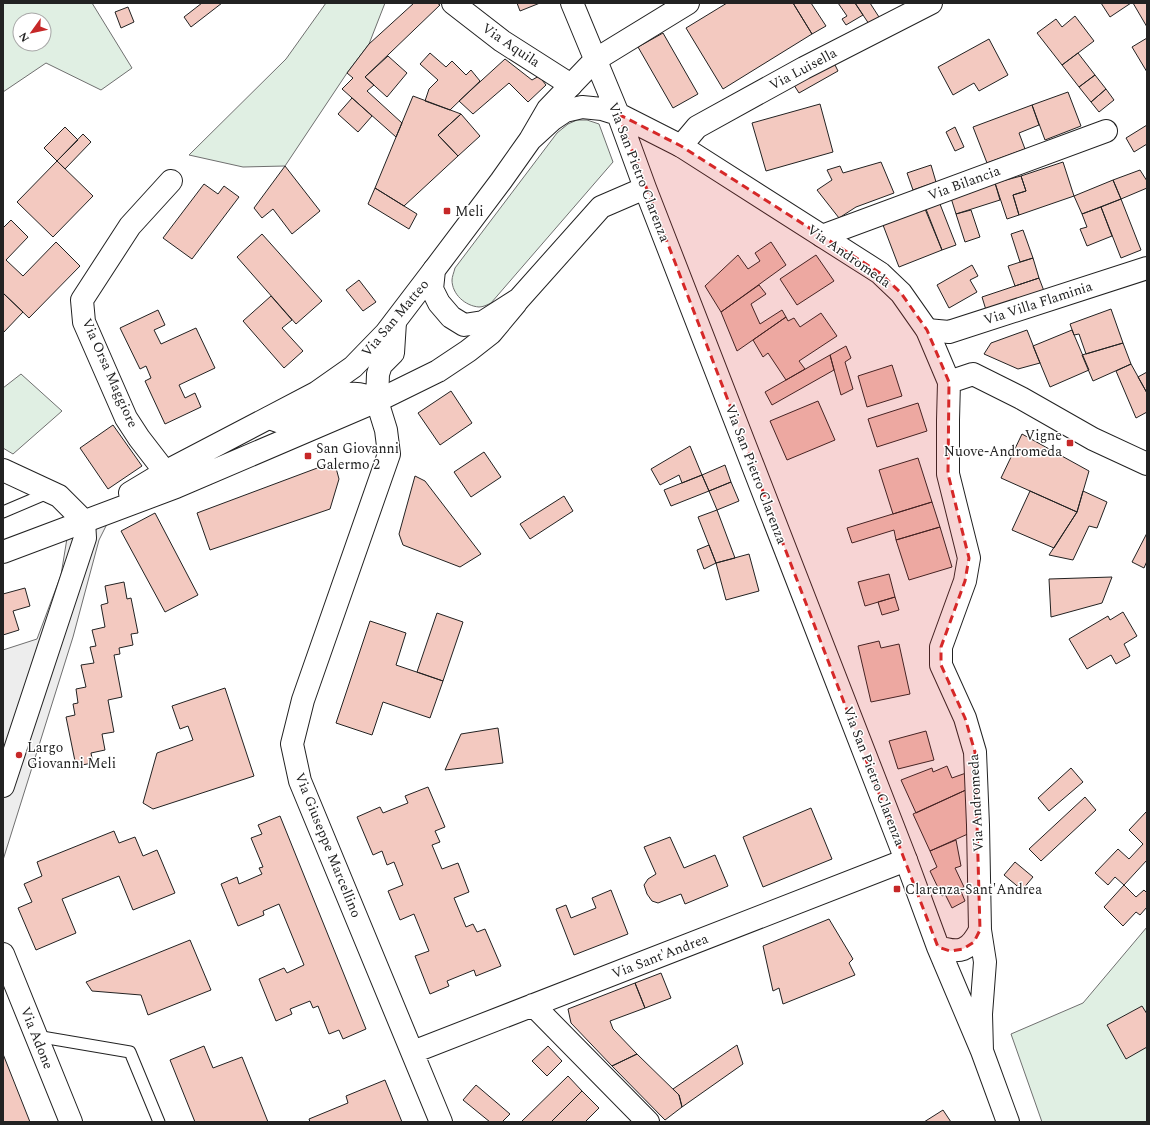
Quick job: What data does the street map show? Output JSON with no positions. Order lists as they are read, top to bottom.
{
  "streets": {
    "street": [
      "Via Aquila",
      "Via Luisella",
      "Via San Pietro Clarenza",
      "Via Bilancia",
      "Via Andromeda",
      "Via Villa Flaminia",
      "Via San Matteo",
      "Via Orsa Maggiore",
      "Via Giuseppe Marcellino",
      "Via Sant'Andrea",
      "Via Adone"
    ]
  },
  "crossings": [
    ["Via Aquila", "Via San Matteo"],
    ["Via Luisella", "Via Andromeda"],
    ["Via San Pietro Clarenza", "Via Andromeda"],
    ["Via San Pietro Clarenza", "Via San Matteo"],
    ["Via San Pietro Clarenza", "Via Sant'Andrea"],
    ["Via Bilancia", "Via Andromeda"],
    ["Via Andromeda", "Via Villa Flaminia"],
    ["Via Andromeda", "Via San Matteo"],
    ["Via San Matteo", "Via Orsa Maggiore"],
    ["Via San Matteo", "Via Giuseppe Marcellino"],
    ["Via Giuseppe Marcellino", "Via Sant'Andrea"]
  ],
  "places": {
    "transit": [
      "Meli",
      "Vigne Nuove-Andromeda",
      "San Giovanni Galermo 2",
      "Clarenza-Sant'Andrea"
    ],
    "other": ["Largo Giovanni Meli"]
  },
  "north": "bottom left"
}
